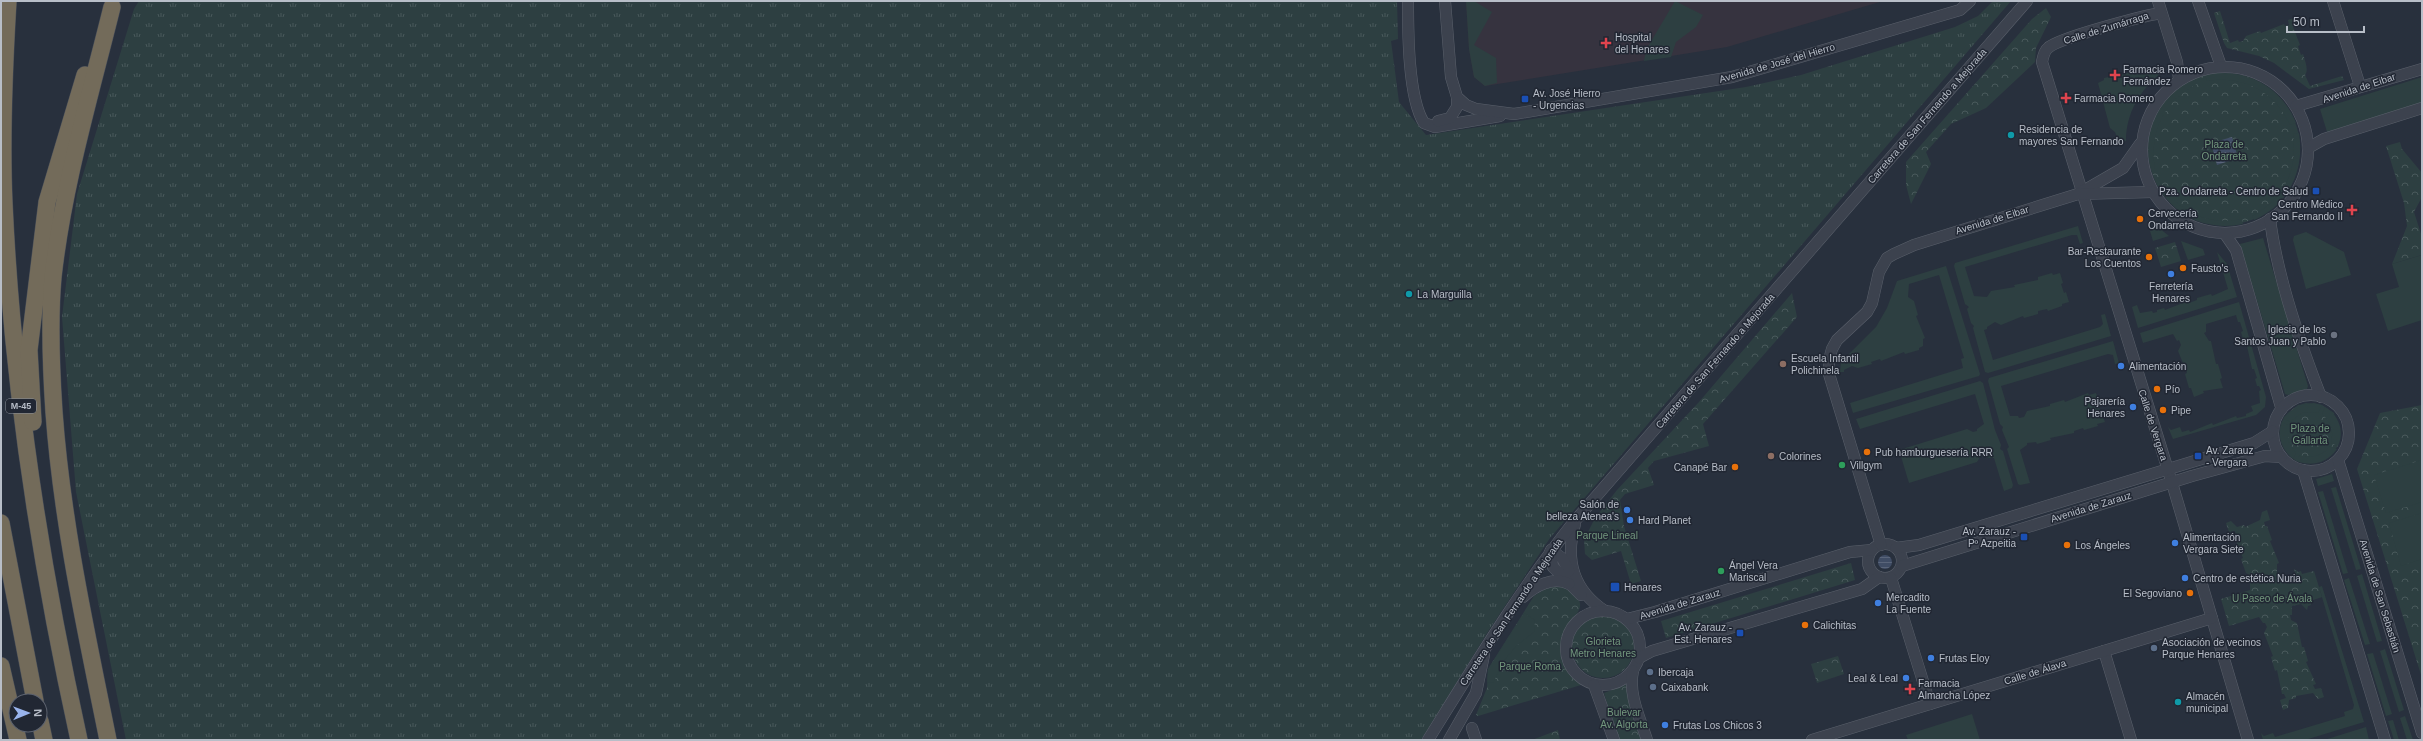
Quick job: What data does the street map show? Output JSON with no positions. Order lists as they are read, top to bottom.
{
  "streets": {
    "highway": ["M-45"],
    "street": [
      "Calle de Zumárraga",
      "Avenida de José del Hierro",
      "Avenida de Eibar",
      "Carretera de San Fernando a Mejorada",
      "Calle de Vergara",
      "Avenida de Zarauz",
      "Avenida de San Sebastián",
      "Calle de Álava"
    ]
  },
  "crossings": [
    ["Calle de Zumárraga", "Calle de Vergara"],
    ["Avenida de Eibar", "Calle de Vergara"],
    ["Avenida de Eibar", "Avenida de Zarauz"],
    ["Calle de Vergara", "Avenida de Zarauz"],
    ["Calle de Vergara", "Calle de Álava"],
    ["Avenida de Zarauz", "Avenida de San Sebastián"]
  ],
  "parks": [
    "Plaza de Ondarreta",
    "Plaza de Gallarta",
    "Parque Lineal",
    "U Paseo de Ávala",
    "Glorieta Metro Henares",
    "Parque Roma",
    "Bulevar Av. Algorta"
  ],
  "places": {
    "health": [
      "Hospital del Henares",
      "Farmacia Romero Fernández",
      "Farmacia Romero",
      "Centro Médico San Fernando II",
      "Farmacia Almarcha López"
    ],
    "transit": [
      "Av. José Hierro - Urgencias",
      "Pza. Ondarreta - Centro de Salud",
      "Av. Zarauz - Vergara",
      "Av. Zarauz - Pº Azpeitia",
      "Henares",
      "Av. Zarauz - Est. Henares"
    ],
    "other": [
      "Residencia de mayores San Fernando",
      "Cervecería Ondarreta",
      "Bar-Restaurante Los Cuentos",
      "Fausto's",
      "Ferretería Henares",
      "La Marguilla",
      "Iglesia de los Santos Juan y Pablo",
      "Escuela Infantil Polichinela",
      "Alimentación",
      "Pío",
      "Pajarería Henares",
      "Pipe",
      "Pub hamburguesería RRR",
      "Colorines",
      "Villgym",
      "Canapé Bar",
      "Salón de belleza Atenea's",
      "Hard Planet",
      "Alimentación Vergara Siete",
      "Los Ángeles",
      "Ángel Vera Mariscal",
      "Centro de estética Nuria",
      "El Segoviano",
      "Mercadito La Fuente",
      "Calichitas",
      "Asociación de vecinos Parque Henares",
      "Frutas Eloy",
      "Ibercaja",
      "Leal & Leal",
      "Caixabank",
      "Almacén municipal",
      "Frutas Los Chicos 3"
    ]
  },
  "scale_bar": "50 m",
  "north": "right"
}
